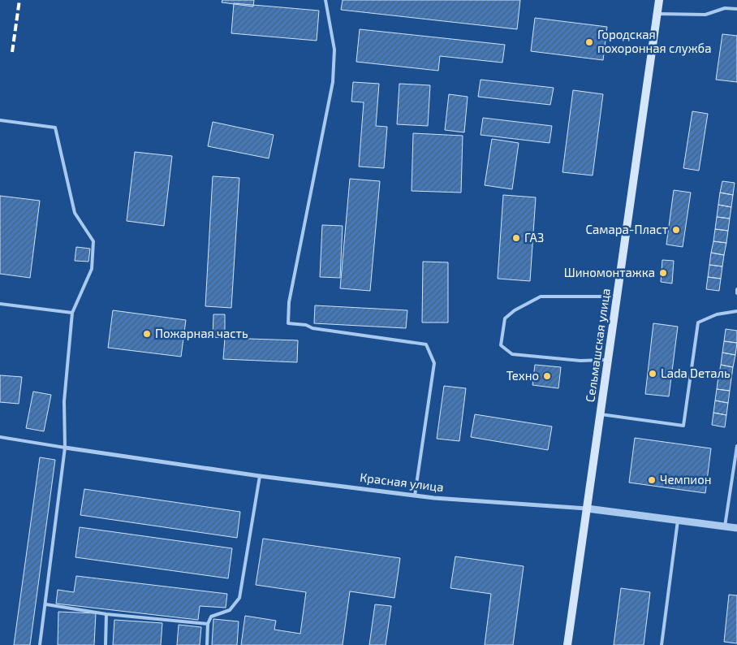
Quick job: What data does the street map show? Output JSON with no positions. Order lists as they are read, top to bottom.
{
  "streets": {
    "main road": ["Сельмашская улица"],
    "street": ["Красная улица"]
  },
  "crossings": [
    ["Сельмашская улица", "Красная улица"]
  ],
  "places": [
    "Городская похоронная служба",
    "Самара-Пласт",
    "ГАЗ",
    "Шиномонтажка",
    "Пожарная часть",
    "Lada Dеталь",
    "Техно",
    "Чемпион"
  ]
}
